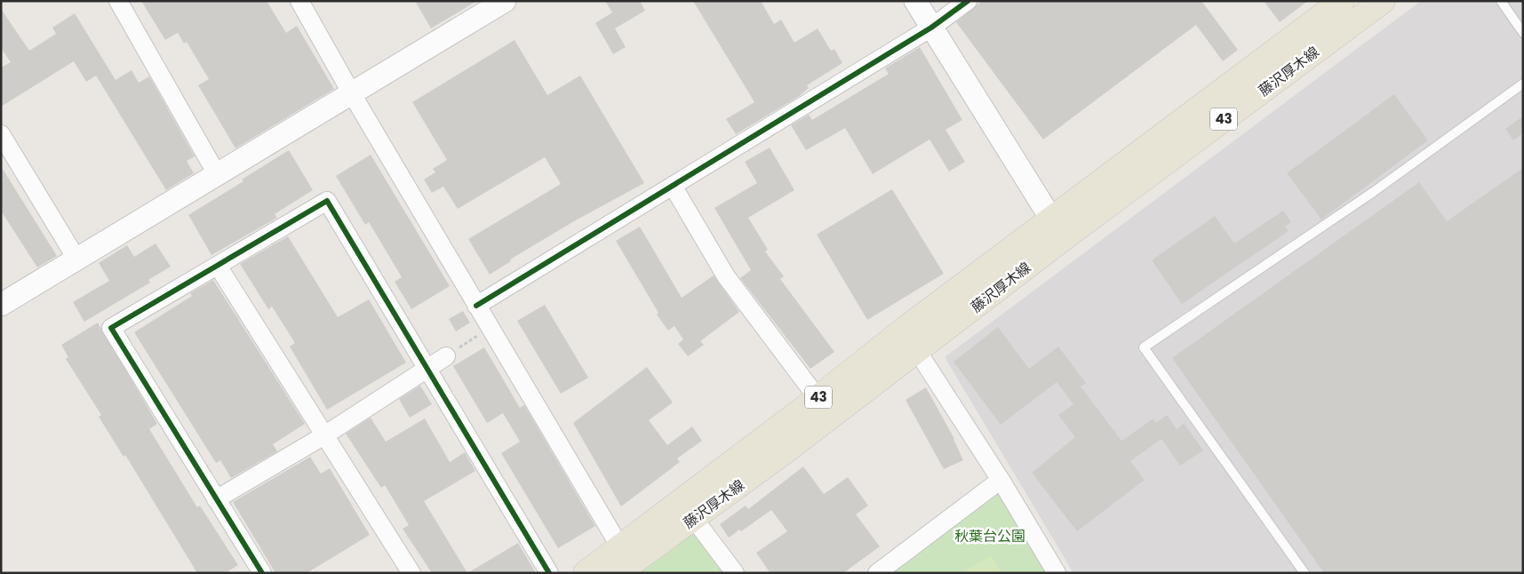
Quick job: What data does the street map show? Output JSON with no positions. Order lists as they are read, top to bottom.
{
  "streets": {
    "main road": ["藤沢厚木線", "43"]
  },
  "parks": ["秋葉台公園"]
}
